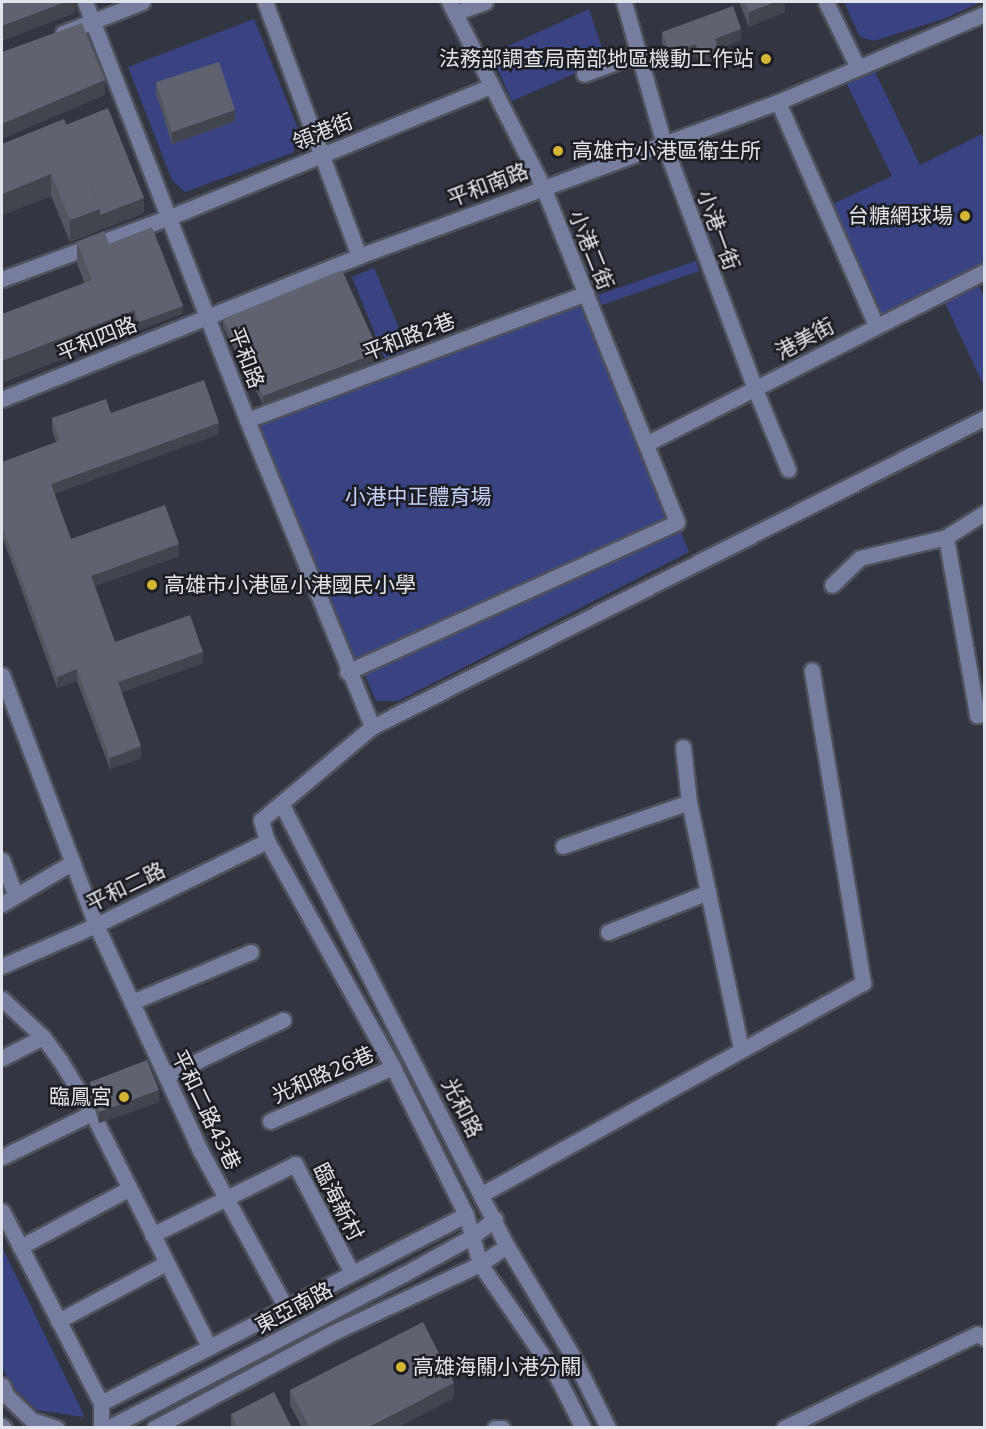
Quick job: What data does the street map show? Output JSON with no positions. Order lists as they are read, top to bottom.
{
  "streets": {
    "street": [
      "領港街",
      "平和南路",
      "小港一街",
      "小港二街",
      "平和路2巷",
      "平和四路",
      "港美街",
      "平和路",
      "平和二路",
      "光和路26巷",
      "光和路",
      "平和二路43巷",
      "臨海新村",
      "東亞南路"
    ]
  },
  "crossings": [
    ["領港街", "小港二街"],
    ["領港街", "平和路"],
    ["平和南路", "小港一街"],
    ["平和南路", "小港二街"],
    ["平和南路", "平和四路"],
    ["平和南路", "平和路"],
    ["小港一街", "港美街"],
    ["小港二街", "平和路2巷"],
    ["小港二街", "港美街"],
    ["小港二街", "平和路"],
    ["平和路2巷", "平和路"],
    ["平和四路", "平和路"],
    ["平和二路", "光和路"],
    ["平和二路", "平和二路43巷"],
    ["光和路26巷", "光和路"],
    ["光和路", "東亞南路"],
    ["平和二路43巷", "臨海新村"]
  ],
  "parks": ["小港中正體育場"],
  "places": [
    "法務部調查局南部地區機動工作站",
    "高雄市小港區衛生所",
    "台糖網球場",
    "高雄市小港區小港國民小學",
    "臨鳳宮",
    "高雄海關小港分關"
  ]
}
